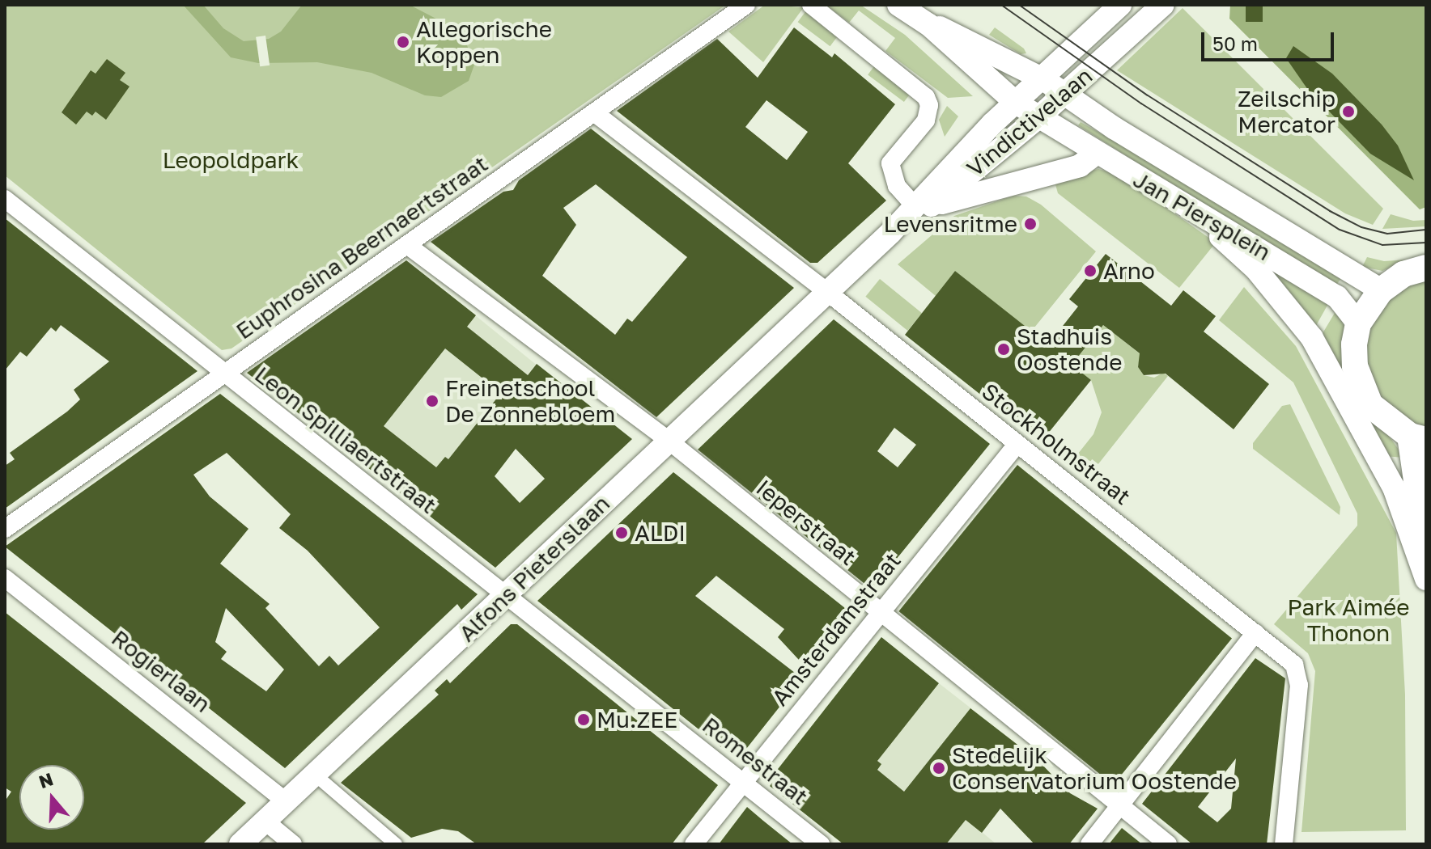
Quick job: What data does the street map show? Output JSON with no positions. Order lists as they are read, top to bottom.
{
  "streets": {
    "street": [
      "Vindictivelaan",
      "Jan Piersplein",
      "Euphrosina Beernaertstraat",
      "Leon Spilliaertstraat",
      "Stockholmstraat",
      "Ieperstraat",
      "Alfons Pieterslaan",
      "Amsterdamstraat",
      "Rogierlaan",
      "Romestraat"
    ]
  },
  "crossings": [
    ["Vindictivelaan", "Jan Piersplein"],
    ["Vindictivelaan", "Stockholmstraat"],
    ["Vindictivelaan", "Alfons Pieterslaan"],
    ["Euphrosina Beernaertstraat", "Leon Spilliaertstraat"],
    ["Euphrosina Beernaertstraat", "Stockholmstraat"],
    ["Euphrosina Beernaertstraat", "Ieperstraat"],
    ["Leon Spilliaertstraat", "Alfons Pieterslaan"],
    ["Leon Spilliaertstraat", "Romestraat"],
    ["Stockholmstraat", "Alfons Pieterslaan"],
    ["Stockholmstraat", "Amsterdamstraat"],
    ["Ieperstraat", "Alfons Pieterslaan"],
    ["Ieperstraat", "Amsterdamstraat"],
    ["Alfons Pieterslaan", "Rogierlaan"],
    ["Alfons Pieterslaan", "Romestraat"],
    ["Amsterdamstraat", "Romestraat"]
  ],
  "parks": ["Leopoldpark", "Park Aimée Thonon"],
  "places": [
    "Allegorische Koppen",
    "Zeilschip Mercator",
    "Levensritme",
    "Arno",
    "Stadhuis Oostende",
    "Freinetschool De Zonnebloem",
    "ALDI",
    "Mu.ZEE",
    "Stedelijk Conservatorium Oostende"
  ],
  "scale_bar": "50 m",
  "north": "top"
}
